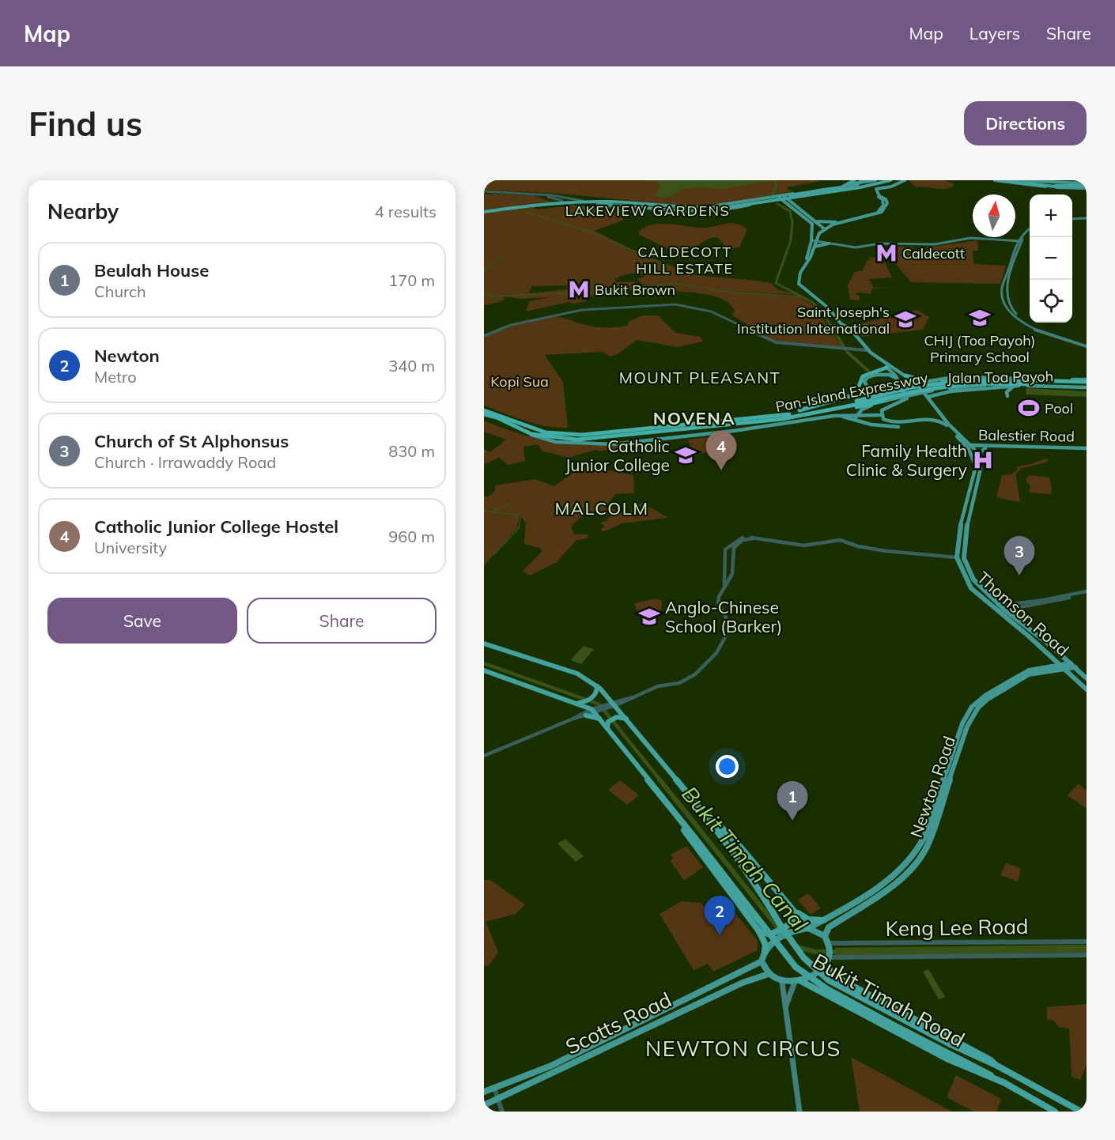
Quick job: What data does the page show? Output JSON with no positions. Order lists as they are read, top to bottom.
{
  "streets": {
    "highway": ["Pan-Island Expressway", "Bukit Timah Road"],
    "main road": [
      "Jalan Toa Payoh",
      "Balestier Road",
      "Thomson Road",
      "Newton Road",
      "Scotts Road"
    ],
    "street": ["Keng Lee Road"]
  },
  "crossings": [
    ["Jalan Toa Payoh", "Pan-Island Expressway"],
    ["Thomson Road", "Newton Road"],
    ["Newton Road", "Keng Lee Road"],
    ["Newton Road", "Scotts Road"],
    ["Keng Lee Road", "Scotts Road"]
  ],
  "districts": [
    "LAKEVIEW GARDENS",
    "CALDECOTT HILL ESTATE",
    "MOUNT PLEASANT",
    "NOVENA",
    "MALCOLM",
    "NEWTON CIRCUS"
  ],
  "water": ["Bukit Timah Canal"],
  "parks": ["Kopi Sua"],
  "places": {
    "metro station": ["Caldecott", "Bukit Brown"],
    "school or university": [
      "CHIJ (Toa Payoh) Primary School",
      "Saint Joseph's Institution International",
      "Catholic Junior College",
      "Anglo-Chinese School (Barker)"
    ],
    "sports": ["Pool"],
    "hospital": ["Family Health Clinic & Surgery"]
  },
  "north": "top",
  "page": {
    "header": "Map",
    "nav": ["Map", "Layers", "Share"],
    "buttons": [
      "Directions",
      ["Save", "Share"]
    ],
    "title": "Find us",
    "heading": ["Nearby", "4 results"],
    "map_buttons": ["+", "−"],
    "list": [
      {
        "mark": "1",
        "name": "Beulah House",
        "note": "Church",
        "value": "170 m"
      },
      {
        "mark": "2",
        "name": "Newton",
        "note": "Metro",
        "value": "340 m"
      },
      {
        "mark": "3",
        "name": "Church of St Alphonsus",
        "note": "Church · Irrawaddy Road",
        "value": "830 m"
      },
      {
        "mark": "4",
        "name": "Catholic Junior College Hostel",
        "note": "University",
        "value": "960 m"
      }
    ],
    "pins": [
      "4",
      "3",
      "1",
      "2"
    ]
  }
}
